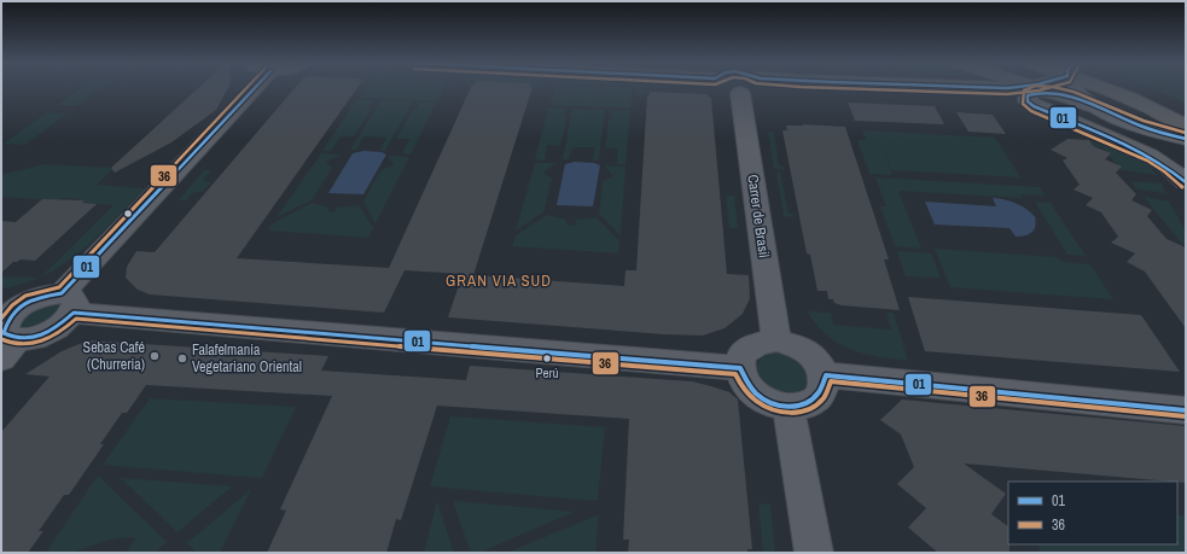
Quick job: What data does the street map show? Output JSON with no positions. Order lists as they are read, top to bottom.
{
  "streets": {
    "street": ["Carrer de Brasil"]
  },
  "districts": ["GRAN VIA SUD"],
  "places": ["Sebas Café (Churreria)", "Falafelmania Vegetariano Oriental", "Perú"],
  "lines": ["transit line 01", "transit line 36"],
  "legend": ["01", "36"]
}
